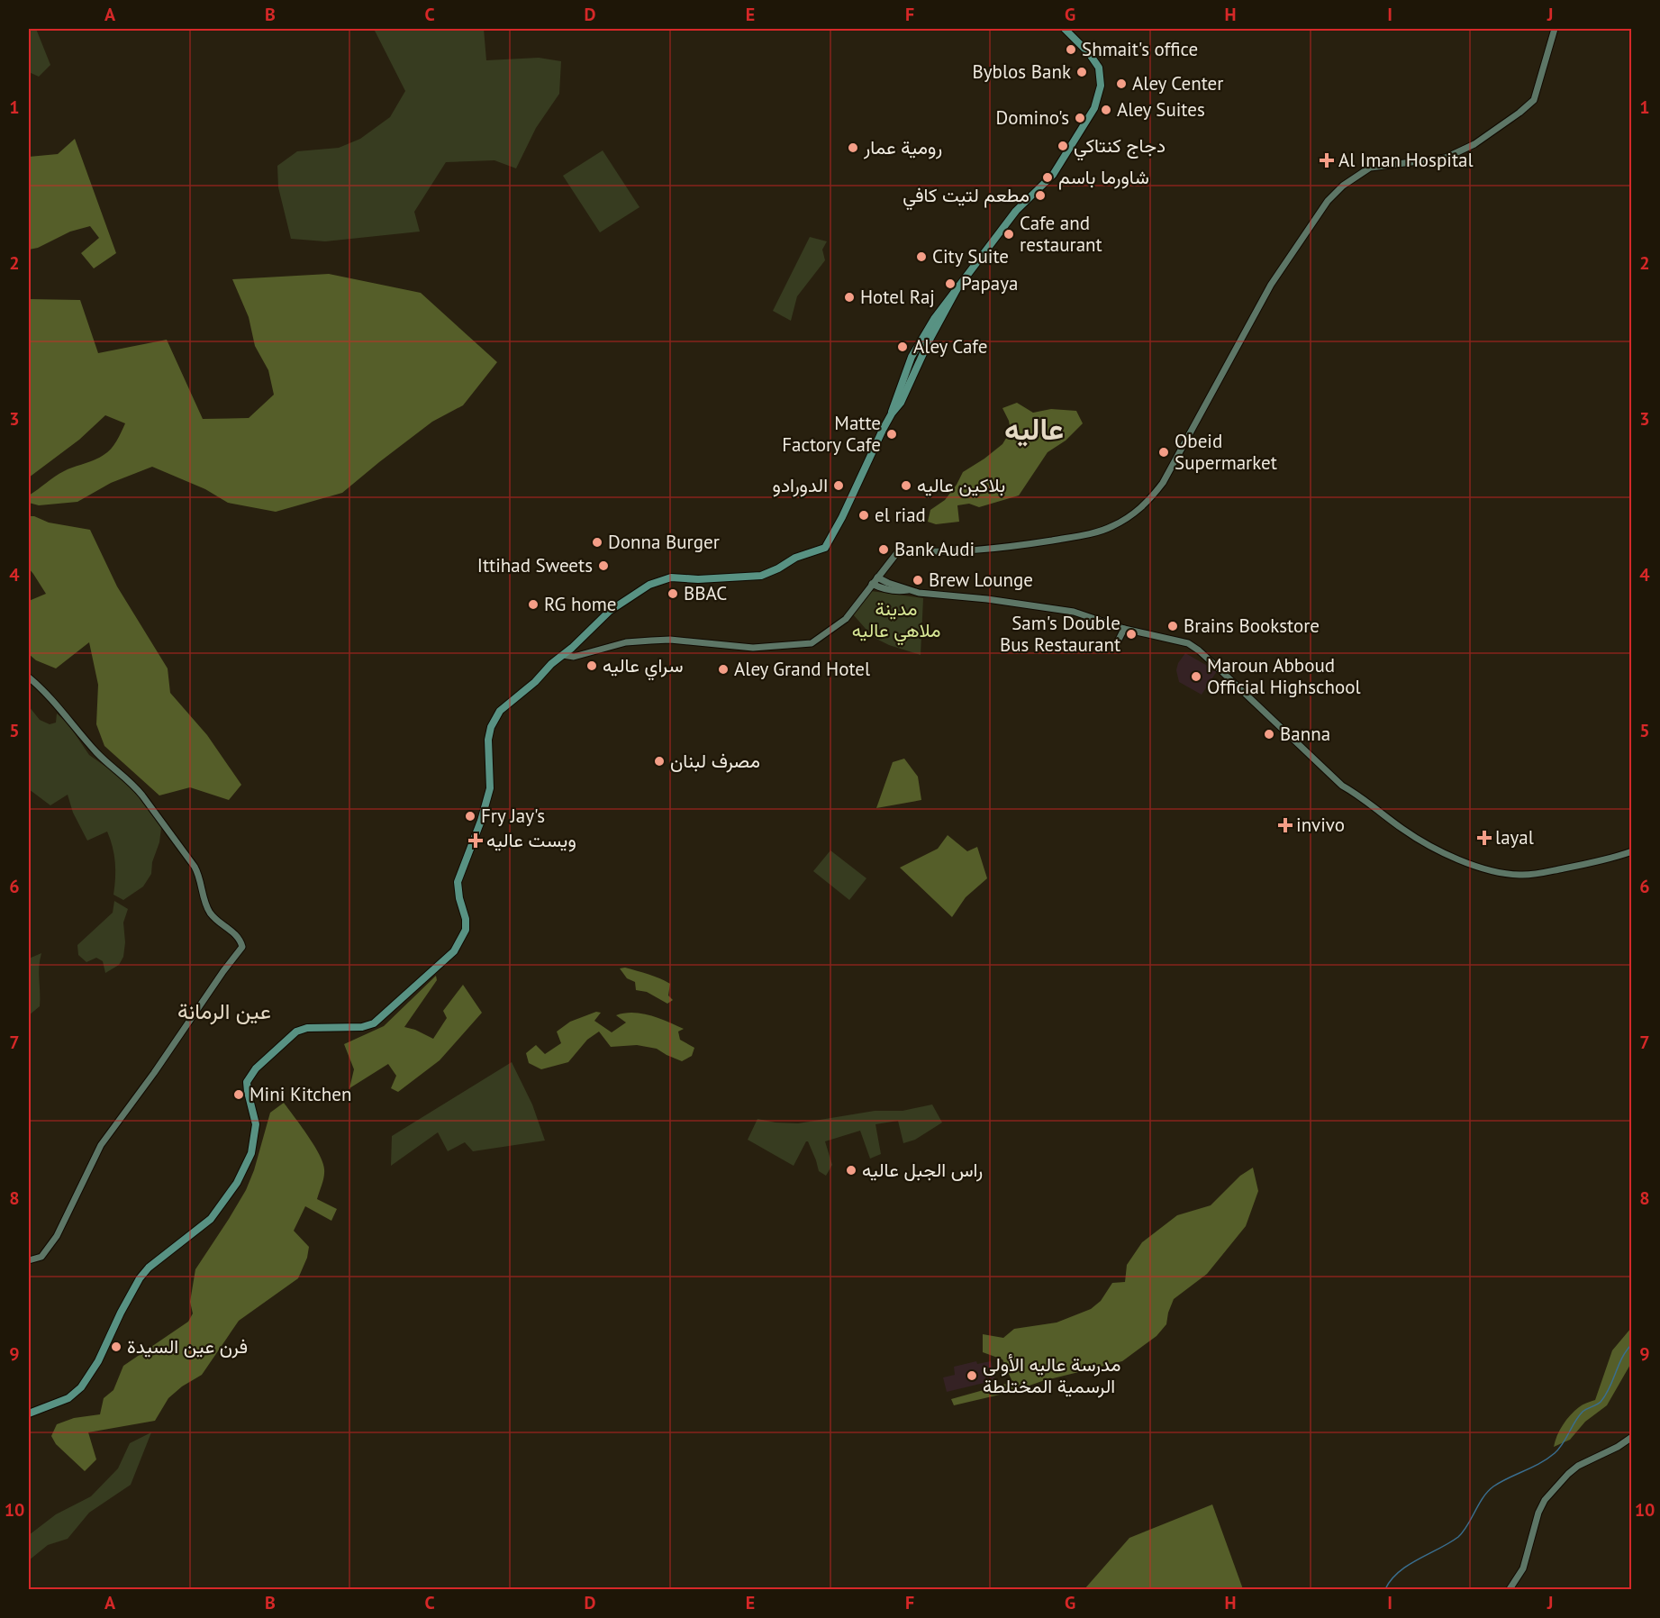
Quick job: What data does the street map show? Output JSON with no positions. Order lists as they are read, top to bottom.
{
  "districts": ["عاليه", "عين الرمانة"],
  "parks": ["مدينة ملاهي عاليه"],
  "places": {
    "other": [
      "Shmait's office",
      "Byblos Bank",
      "Aley Center",
      "Aley Suites",
      "Domino's",
      "دجاج كنتاكي",
      "رومية عمار",
      "شاورما باسم",
      "مطعم لتيت كافي",
      "Cafe and restaurant",
      "City Suite",
      "Papaya",
      "Hotel Raj",
      "Aley Cafe",
      "Matte Factory Cafe",
      "Obeid Supermarket",
      "الدورادو",
      "بلاكين عاليه",
      "el riad",
      "Donna Burger",
      "Bank Audi",
      "Ittihad Sweets",
      "Brew Lounge",
      "BBAC",
      "RG home",
      "Brains Bookstore",
      "Sam's Double Bus Restaurant",
      "سراي عاليه",
      "Aley Grand Hotel",
      "Maroun Abboud Official Highschool",
      "Banna",
      "مصرف لبنان",
      "Fry Jay's",
      "Mini Kitchen",
      "راس الجبل عاليه",
      "فرن عين السيدة",
      "مدرسة عاليه الأولى الرسمية المختلطة"
    ],
    "health": [
      "Al Iman Hospital",
      "invivo",
      "layal",
      "ويست عاليه"
    ]
  },
  "grid": {
    "columns": [
      "A",
      "B",
      "C",
      "D",
      "E",
      "F",
      "G",
      "H",
      "I",
      "J"
    ],
    "rows": [
      "1",
      "2",
      "3",
      "4",
      "5",
      "6",
      "7",
      "8",
      "9",
      "10"
    ]
  }
}
